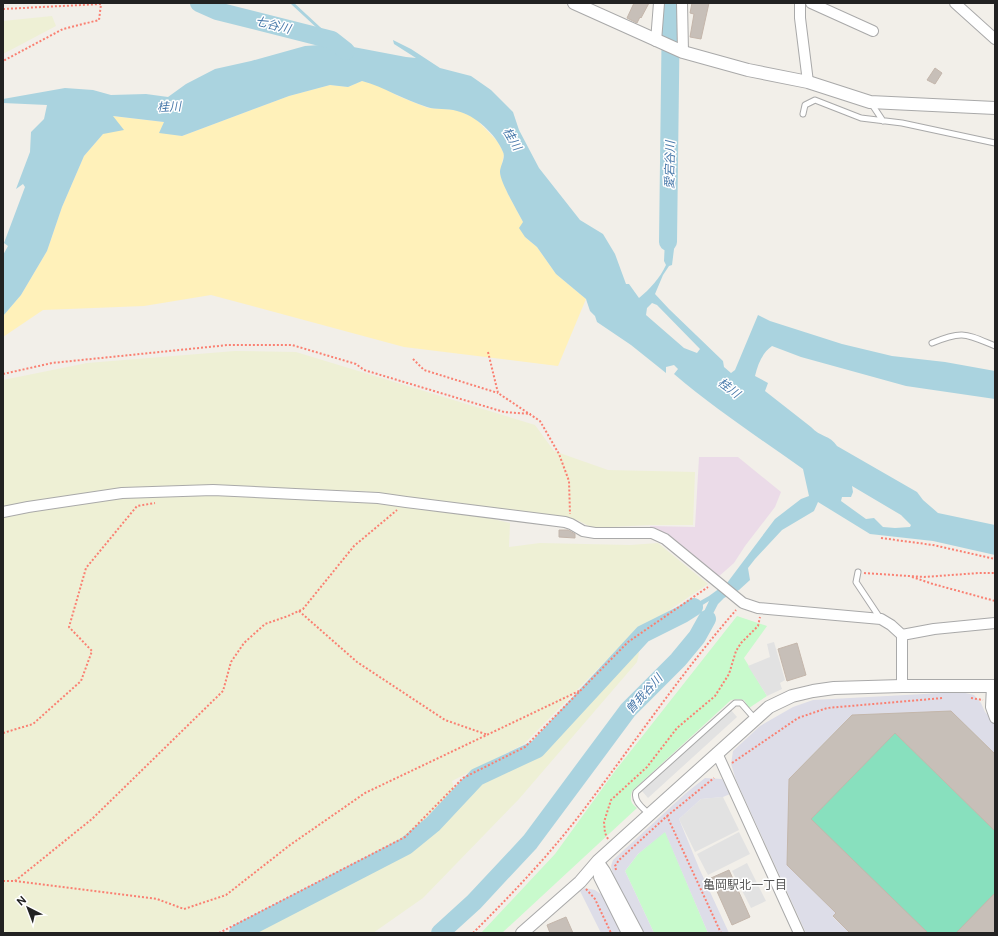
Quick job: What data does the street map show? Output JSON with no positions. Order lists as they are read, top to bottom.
{
  "districts": ["亀岡駅北一丁目"],
  "water": [
    "七谷川",
    "桂川",
    "愛宕谷川",
    "曽我谷川"
  ],
  "north": "top left"
}
